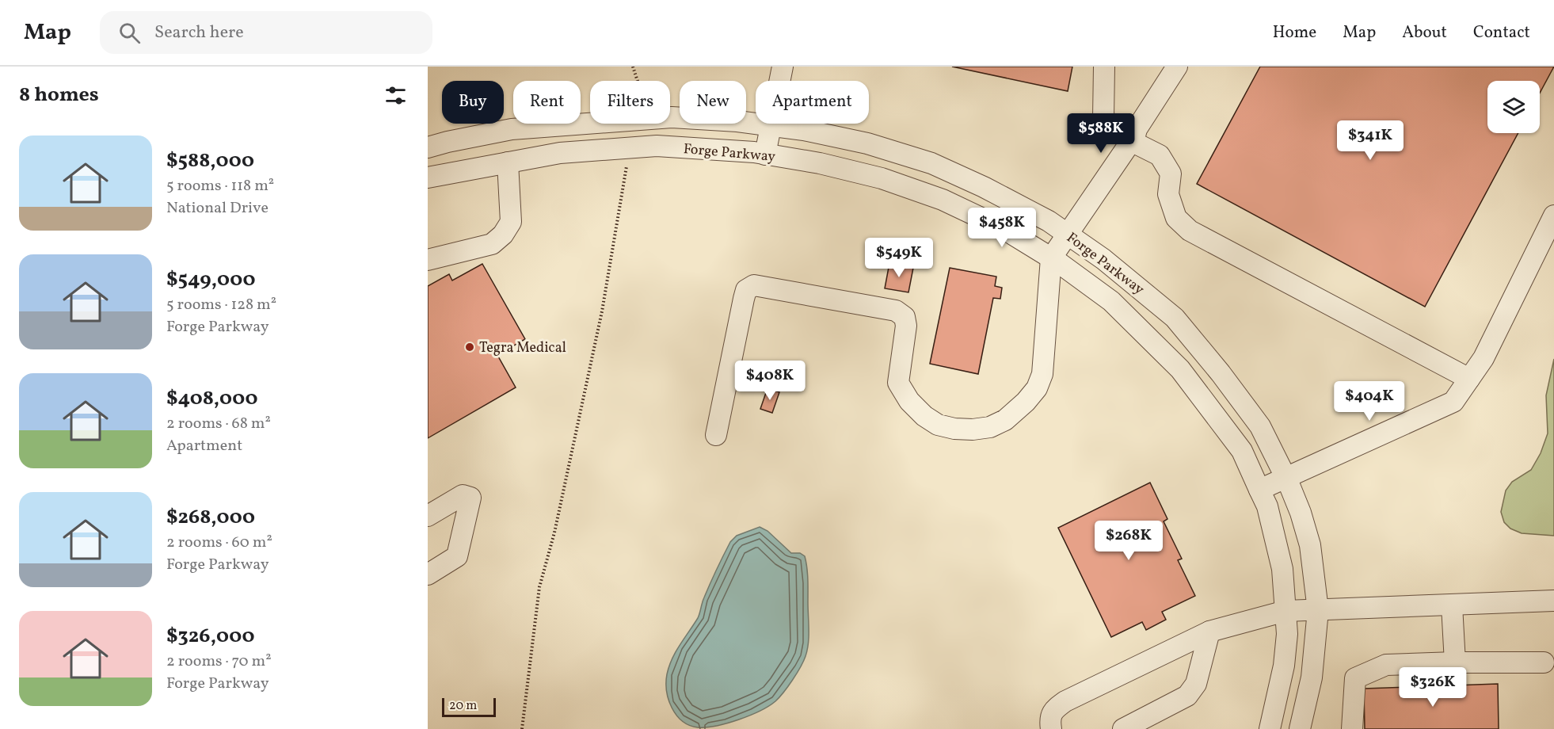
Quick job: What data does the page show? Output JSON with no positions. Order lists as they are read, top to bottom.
{
  "streets": {
    "street": ["Forge Parkway"]
  },
  "places": ["Tegra Medical"],
  "scale_bar": "20 m",
  "page": {
    "header": "Map",
    "search": "Search here",
    "nav": [
      "Home",
      "Map",
      "About",
      "Contact"
    ],
    "heading": "8 homes",
    "chip": [
      "Buy",
      "Rent",
      "Filters",
      "New",
      "Apartment"
    ],
    "price": [
      "$588K",
      "$341K",
      "$458K",
      "$549K",
      "$408K",
      "$404K",
      "$268K",
      "$326K"
    ],
    "list": [
      {
        "name": "$588,000",
        "note": "5 rooms · 118 m² · National Drive"
      },
      {
        "name": "$549,000",
        "note": "5 rooms · 128 m² · Forge Parkway"
      },
      {
        "name": "$408,000",
        "note": "2 rooms · 68 m² · Apartment"
      },
      {
        "name": "$268,000",
        "note": "2 rooms · 60 m² · Forge Parkway"
      },
      {
        "name": "$326,000",
        "note": "2 rooms · 70 m² · Forge Parkway"
      }
    ],
    "scale": "20 m"
  }
}
